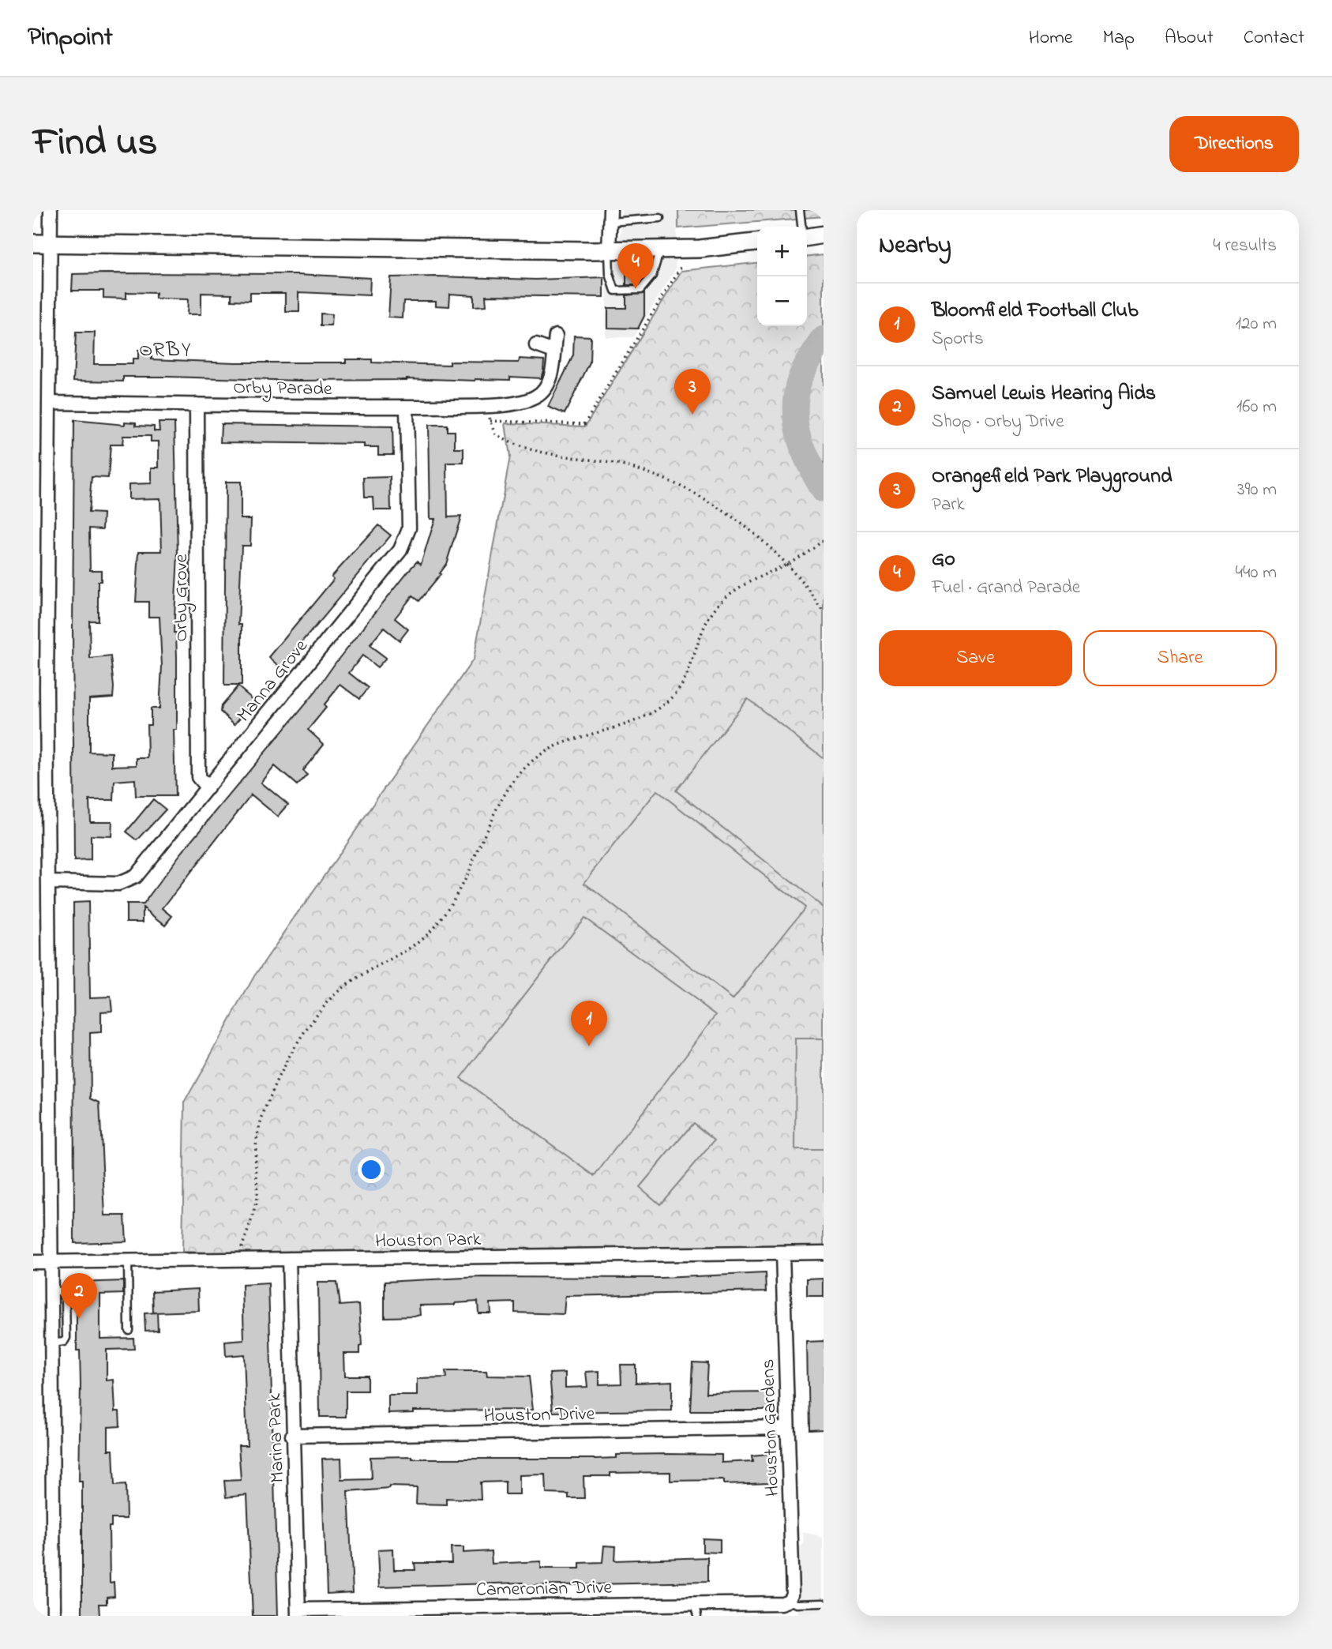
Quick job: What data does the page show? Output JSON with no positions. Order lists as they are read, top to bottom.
{
  "streets": {
    "street": [
      "Orby Parade",
      "Orby Grove",
      "Manna Grove",
      "Houston Park",
      "Houston Drive",
      "Houston Gardens",
      "Marina Park",
      "Cameronian Drive"
    ]
  },
  "crossings": [
    ["Orby Parade", "Orby Grove"],
    ["Orby Parade", "Manna Grove"],
    ["Orby Grove", "Manna Grove"],
    ["Houston Park", "Houston Gardens"],
    ["Houston Park", "Marina Park"],
    ["Houston Drive", "Houston Gardens"],
    ["Houston Drive", "Marina Park"],
    ["Houston Gardens", "Cameronian Drive"],
    ["Marina Park", "Cameronian Drive"]
  ],
  "districts": ["ORBY"],
  "page": {
    "header": "Pinpoint",
    "nav": [
      "Home",
      "Map",
      "About",
      "Contact"
    ],
    "title": "Find us",
    "buttons": [
      "Directions",
      ["Save", "Share"]
    ],
    "heading": ["Nearby", "4 results"],
    "map_buttons": ["+", "−"],
    "pins": [
      "4",
      "3",
      "1",
      "2"
    ],
    "list": [
      {
        "mark": "1",
        "name": "Bloomfield Football Club",
        "note": "Sports",
        "value": "120 m"
      },
      {
        "mark": "2",
        "name": "Samuel Lewis Hearing Aids",
        "note": "Shop · Orby Drive",
        "value": "160 m"
      },
      {
        "mark": "3",
        "name": "Orangefield Park Playground",
        "note": "Park",
        "value": "390 m"
      },
      {
        "mark": "4",
        "name": "Go",
        "note": "Fuel · Grand Parade",
        "value": "440 m"
      }
    ]
  }
}
